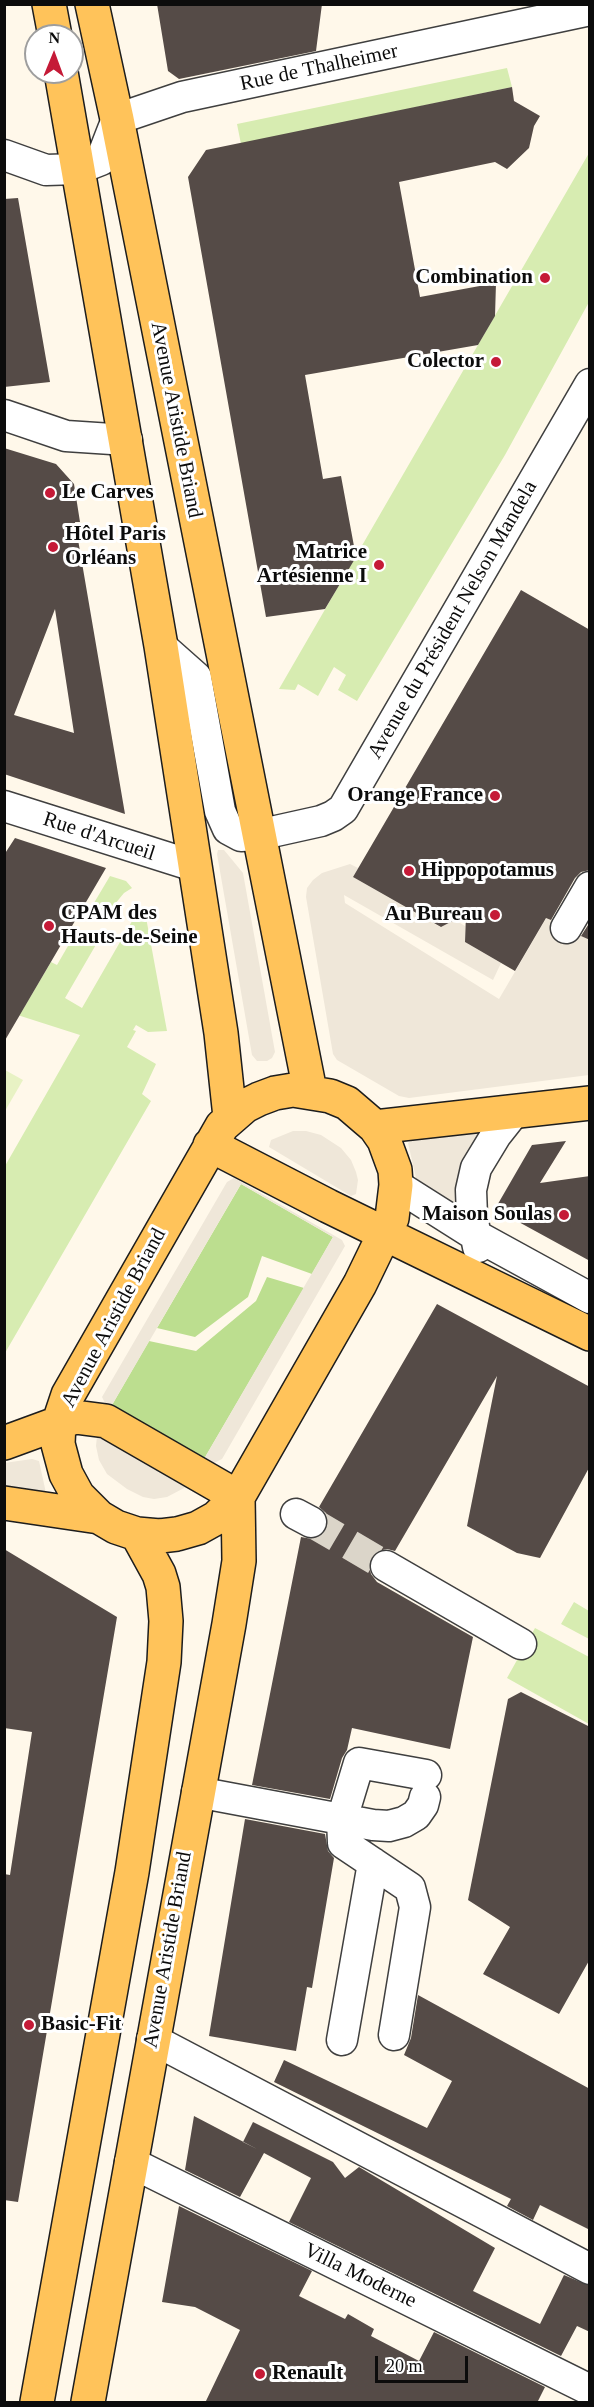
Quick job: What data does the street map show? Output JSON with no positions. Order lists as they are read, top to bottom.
{
  "streets": {
    "main road": ["Avenue Aristide Briand"],
    "street": [
      "Rue de Thalheimer",
      "Avenue du Président Nelson Mandela",
      "Rue d'Arcueil",
      "Villa Moderne"
    ]
  },
  "crossings": [
    ["Rue de Thalheimer", "Avenue Aristide Briand"],
    ["Avenue Aristide Briand", "Avenue du Président Nelson Mandela"],
    ["Avenue Aristide Briand", "Villa Moderne"]
  ],
  "places": [
    "Combination",
    "Colector",
    "Le Carves",
    "Hôtel Paris Orléans",
    "Matrice Artésienne I",
    "Orange France",
    "Hippopotamus",
    "Au Bureau",
    "CPAM des Hauts-de-Seine",
    "Maison Soulas",
    "Basic-Fit",
    "Renault"
  ],
  "scale_bar": "20 m",
  "north": "top"
}
